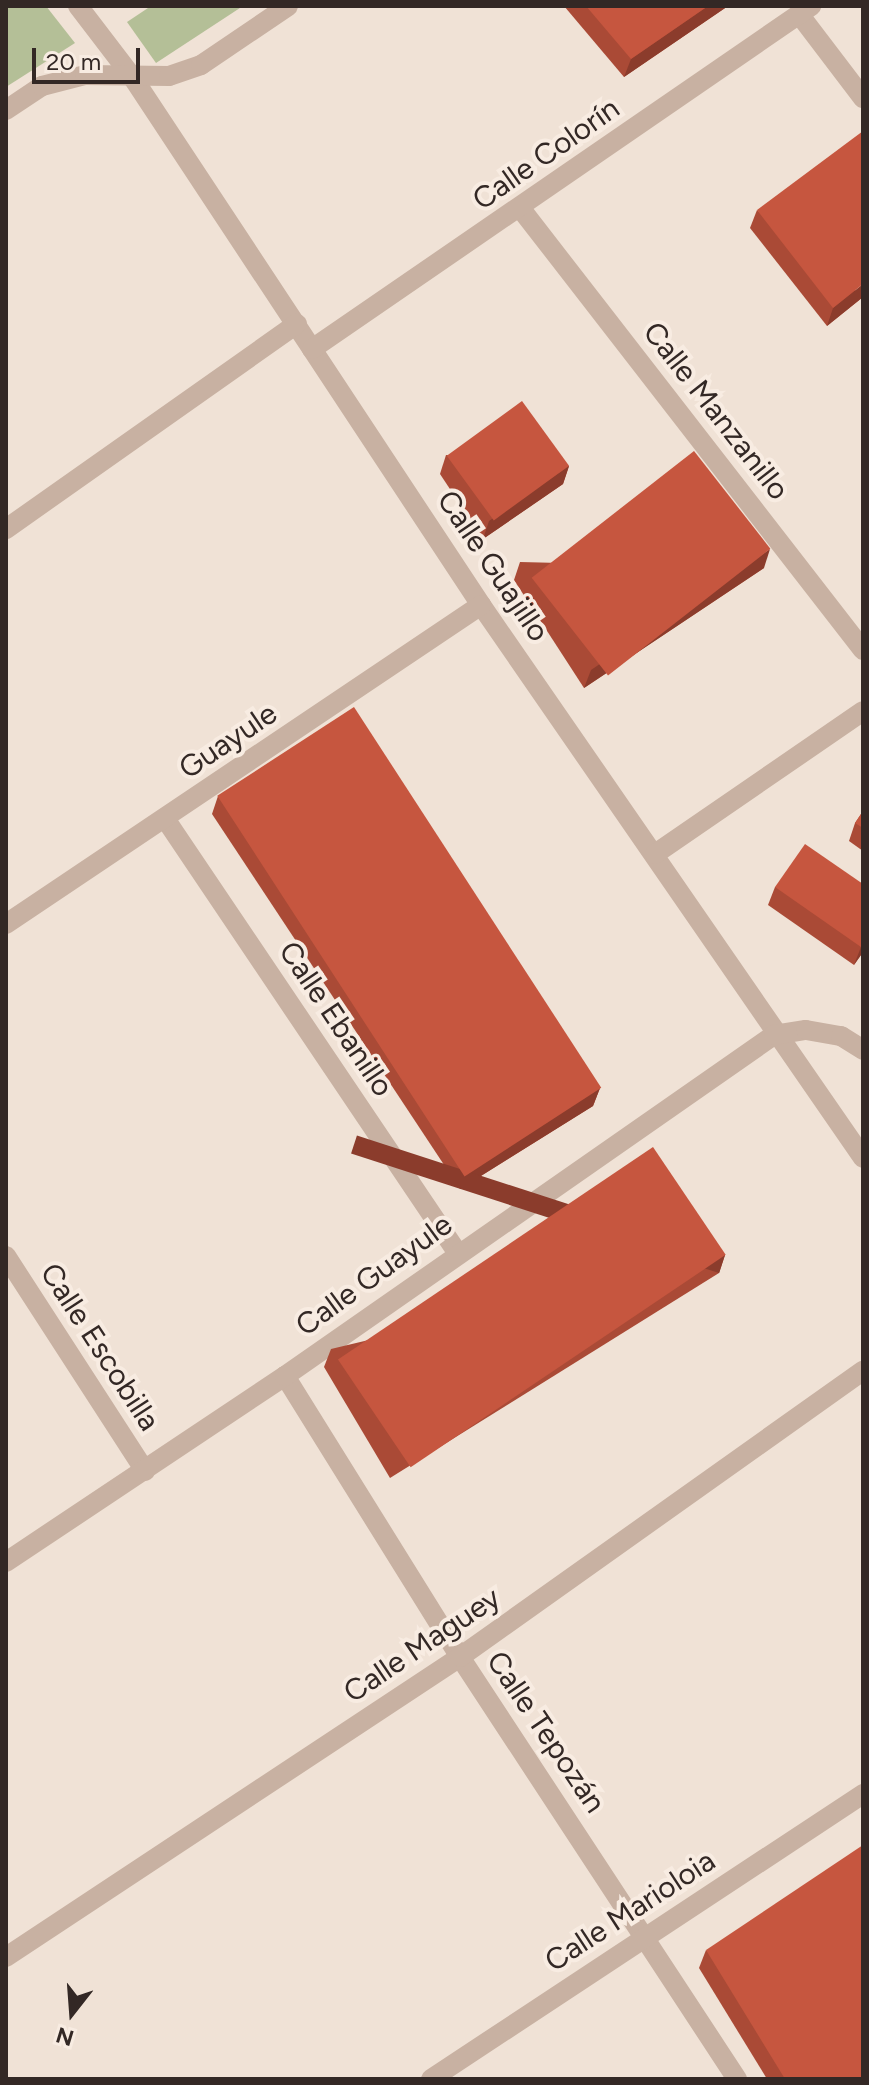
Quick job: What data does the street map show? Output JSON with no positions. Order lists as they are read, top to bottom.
{
  "streets": {
    "street": [
      "Calle Colorín",
      "Calle Manzanillo",
      "Calle Guajillo",
      "Guayule",
      "Calle Ebanillo",
      "Calle Guayule",
      "Calle Escobilla",
      "Calle Maguey",
      "Calle Tepozán",
      "Calle Marioloia"
    ]
  },
  "crossings": [
    ["Calle Colorín", "Calle Manzanillo"],
    ["Calle Colorín", "Calle Guajillo"],
    ["Calle Guajillo", "Guayule"],
    ["Calle Guajillo", "Calle Guayule"],
    ["Guayule", "Calle Ebanillo"],
    ["Calle Ebanillo", "Calle Guayule"],
    ["Calle Guayule", "Calle Escobilla"],
    ["Calle Guayule", "Calle Tepozán"],
    ["Calle Maguey", "Calle Tepozán"],
    ["Calle Tepozán", "Calle Marioloia"]
  ],
  "scale_bar": "20 m",
  "north": "bottom"
}
